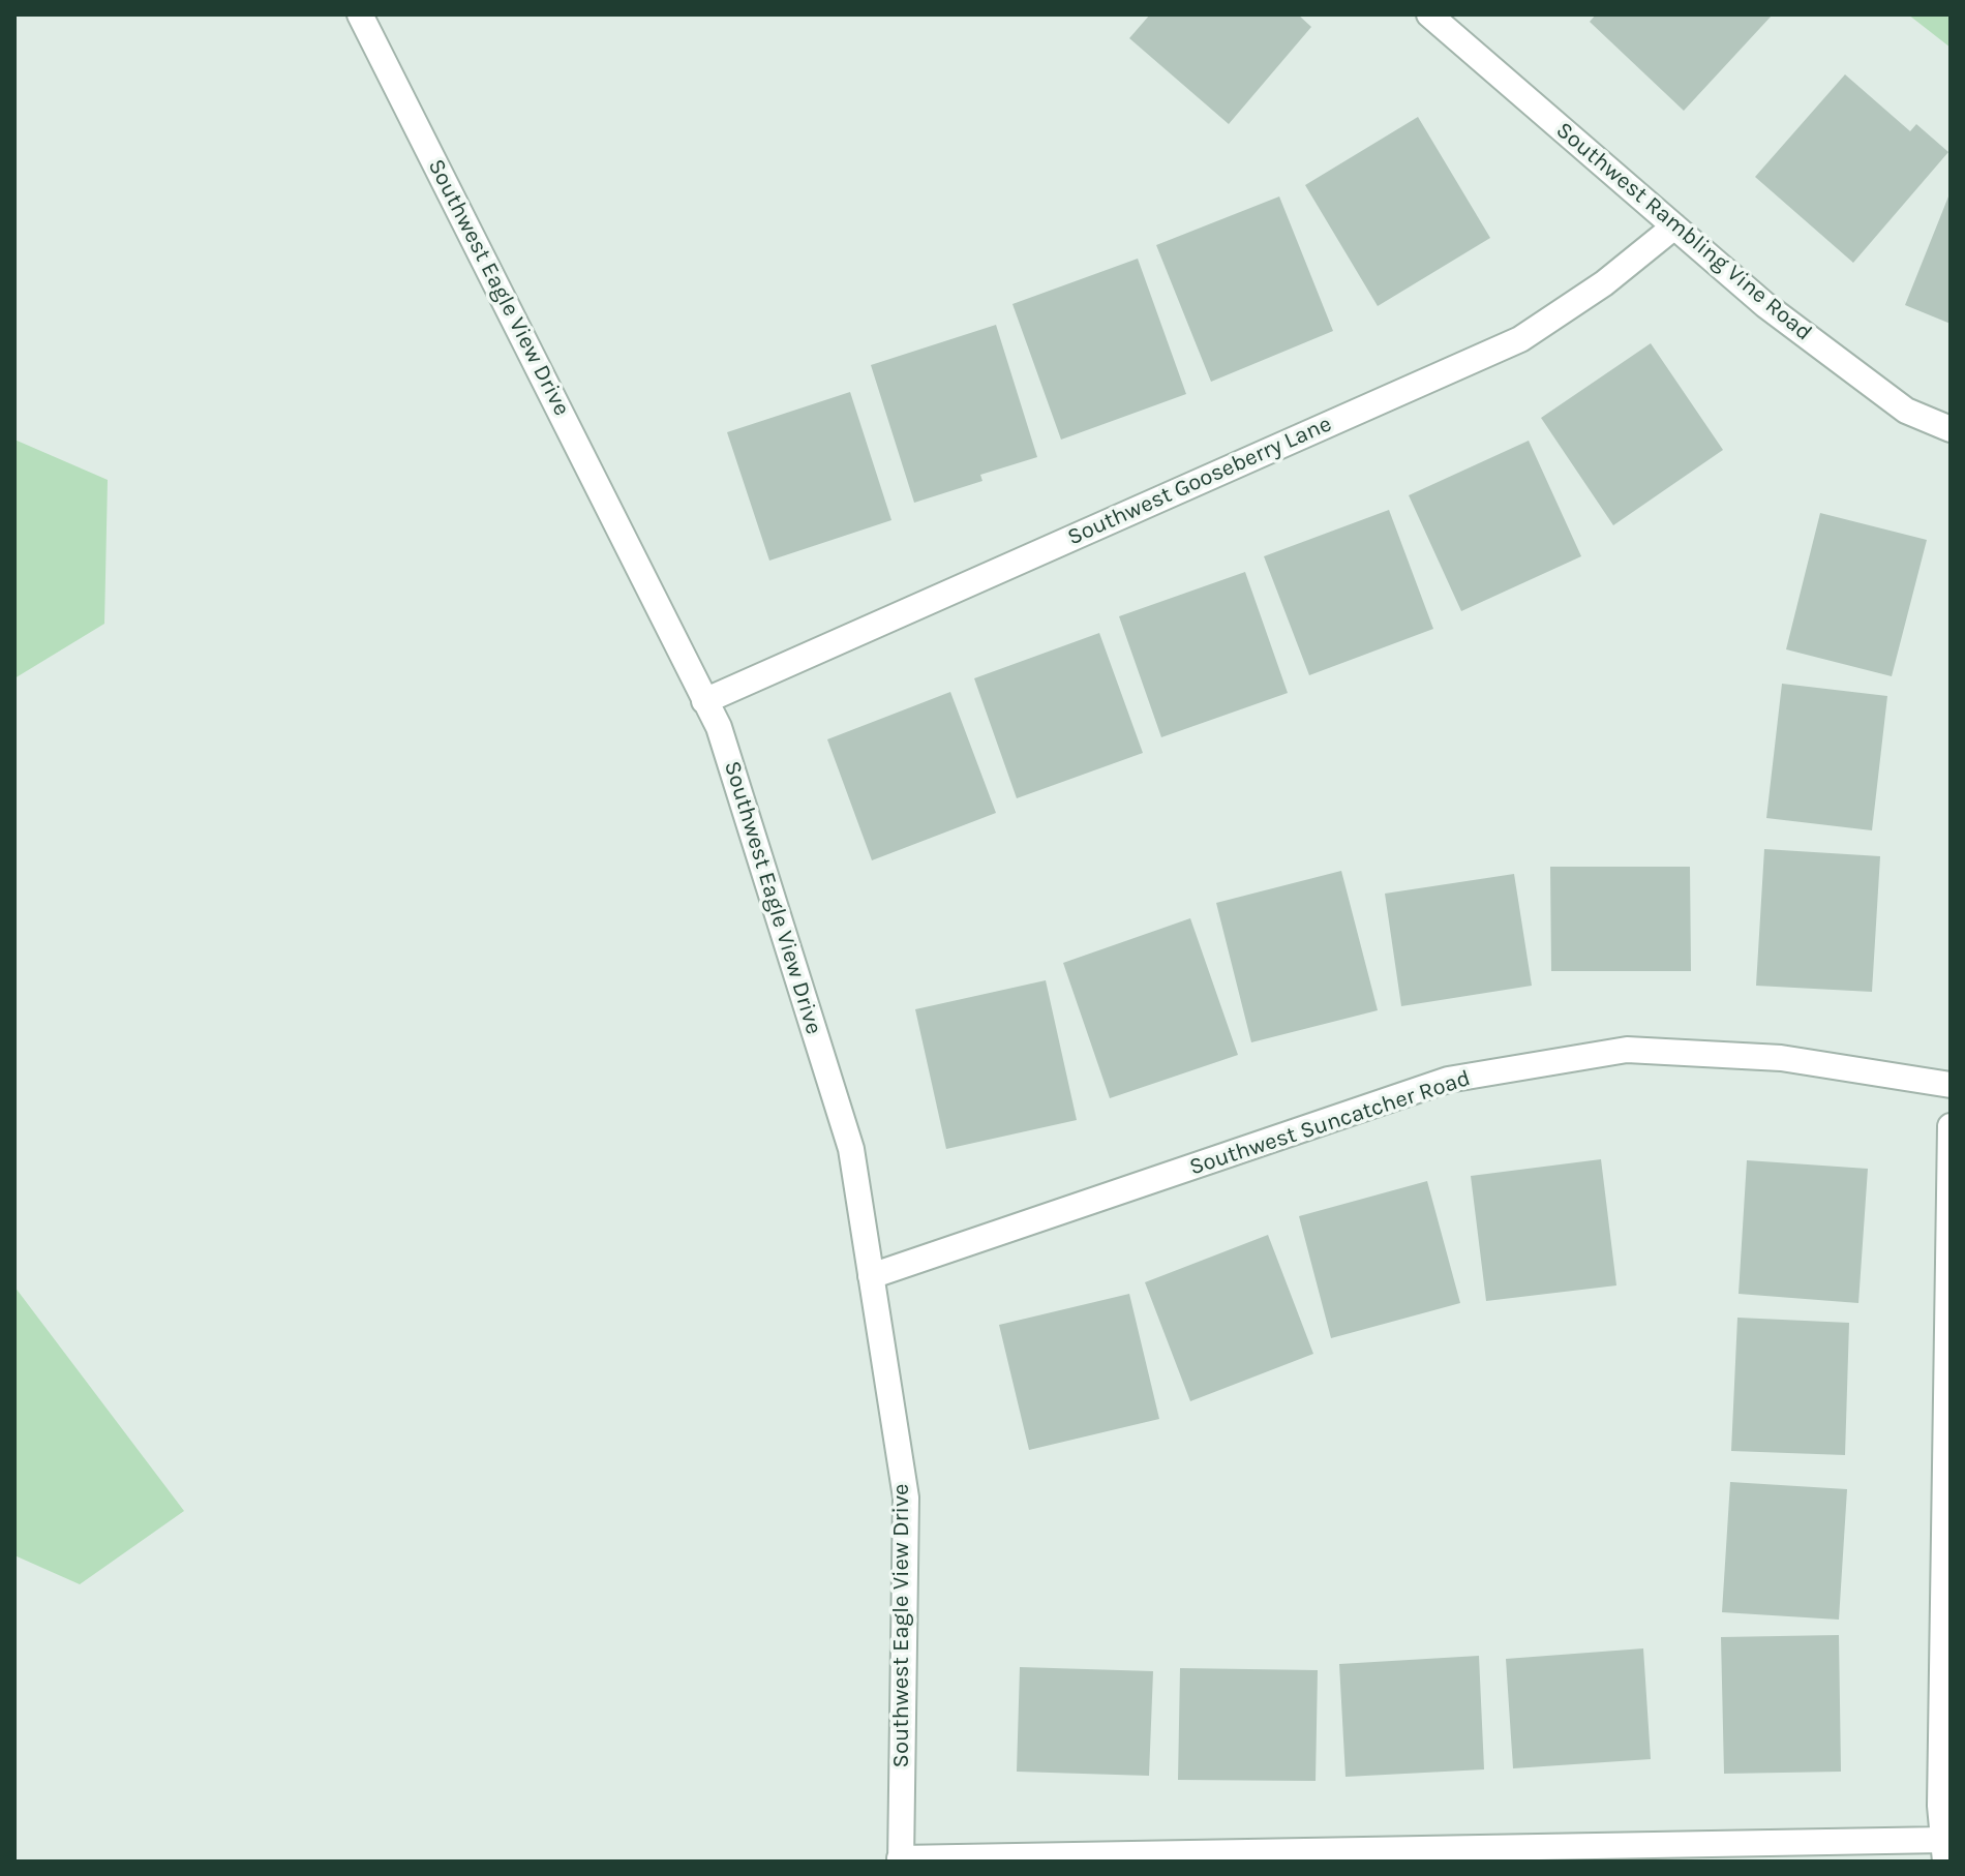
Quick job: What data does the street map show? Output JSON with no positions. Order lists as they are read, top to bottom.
{
  "streets": {
    "street": [
      "Southwest Rambling Vine Road",
      "Southwest Eagle View Drive",
      "Southwest Gooseberry Lane",
      "Southwest Suncatcher Road"
    ]
  },
  "crossings": [
    ["Southwest Rambling Vine Road", "Southwest Gooseberry Lane"],
    ["Southwest Eagle View Drive", "Southwest Gooseberry Lane"],
    ["Southwest Eagle View Drive", "Southwest Suncatcher Road"]
  ]
}
